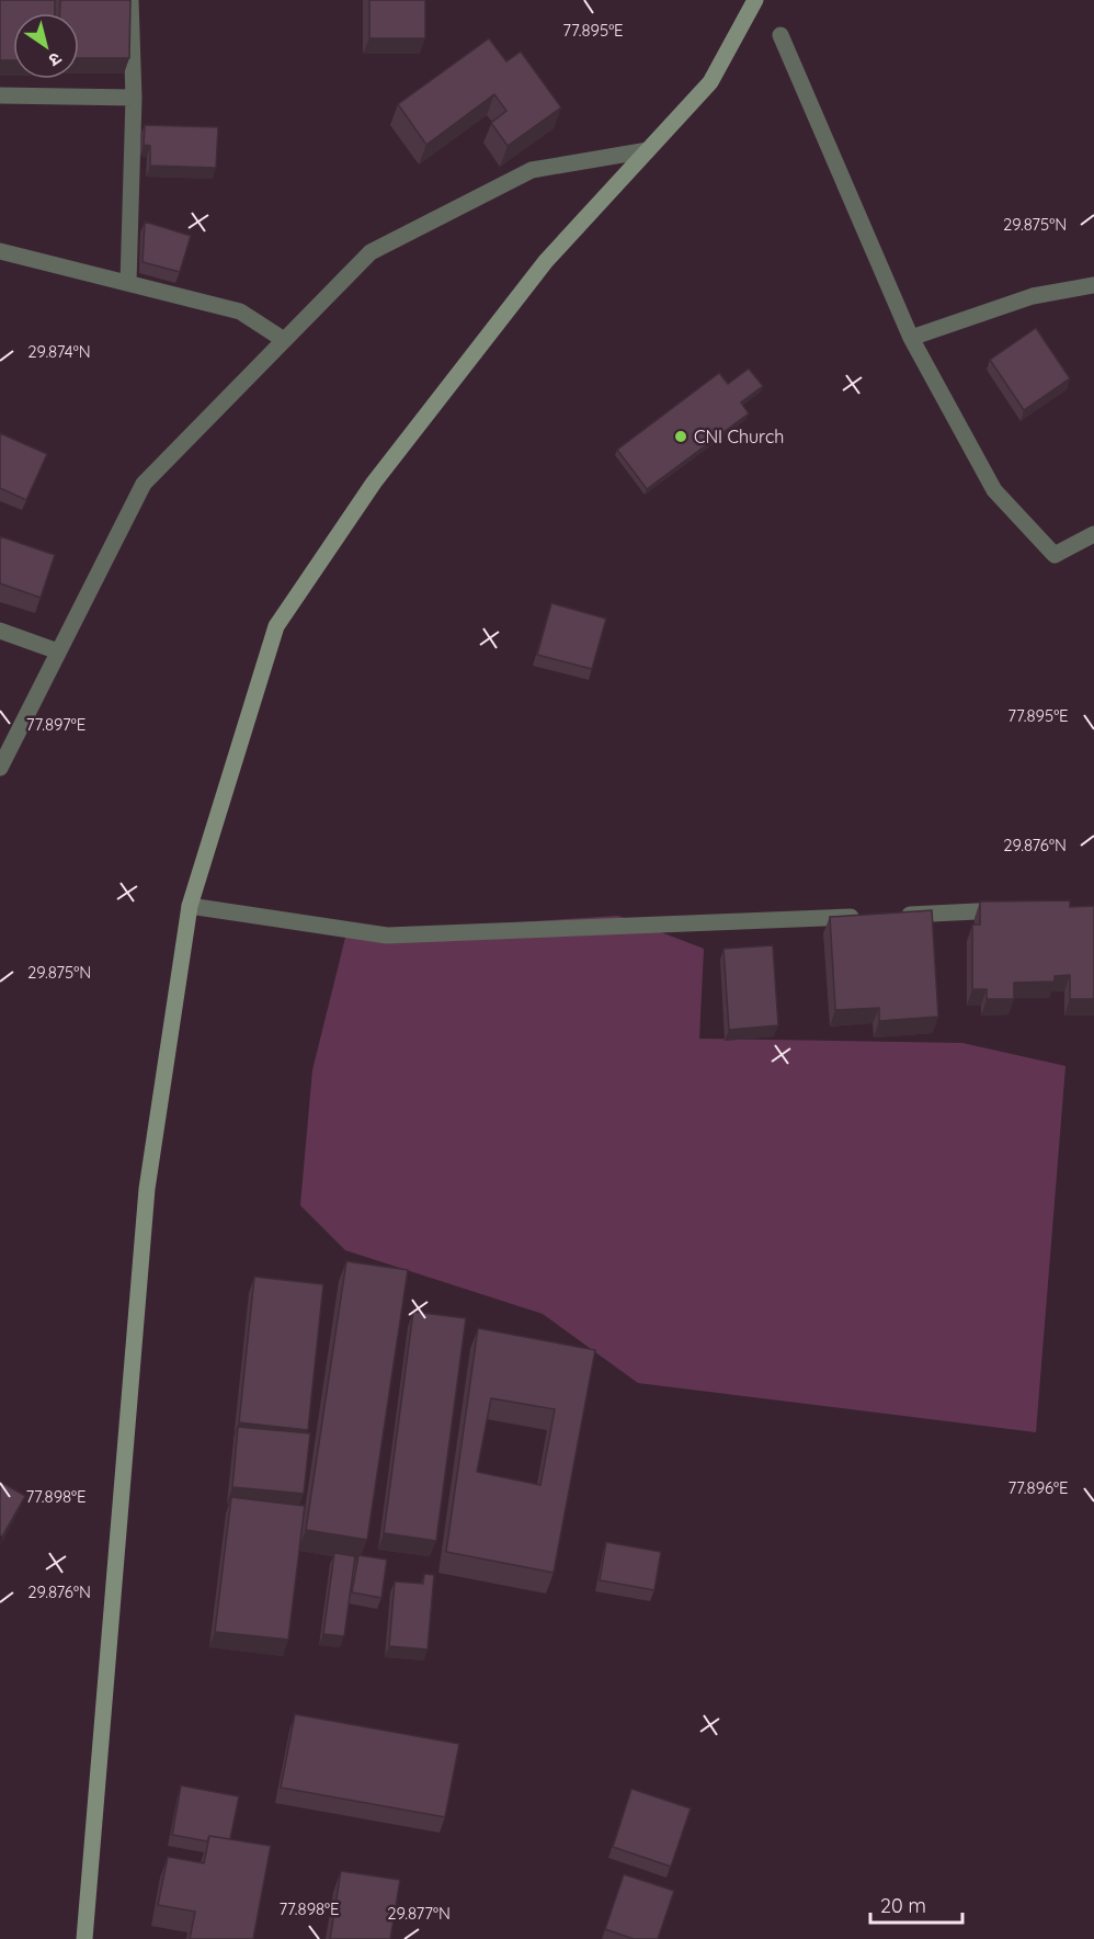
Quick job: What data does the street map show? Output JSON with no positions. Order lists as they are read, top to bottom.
{
  "places": ["CNI Church"],
  "scale_bar": "20 m",
  "north": "bottom right",
  "coordinates": [
    "77.895°E",
    "29.875°N",
    "29.874°N",
    "77.897°E",
    "29.876°N",
    "77.896°E",
    "77.898°E",
    "29.877°N"
  ]
}
